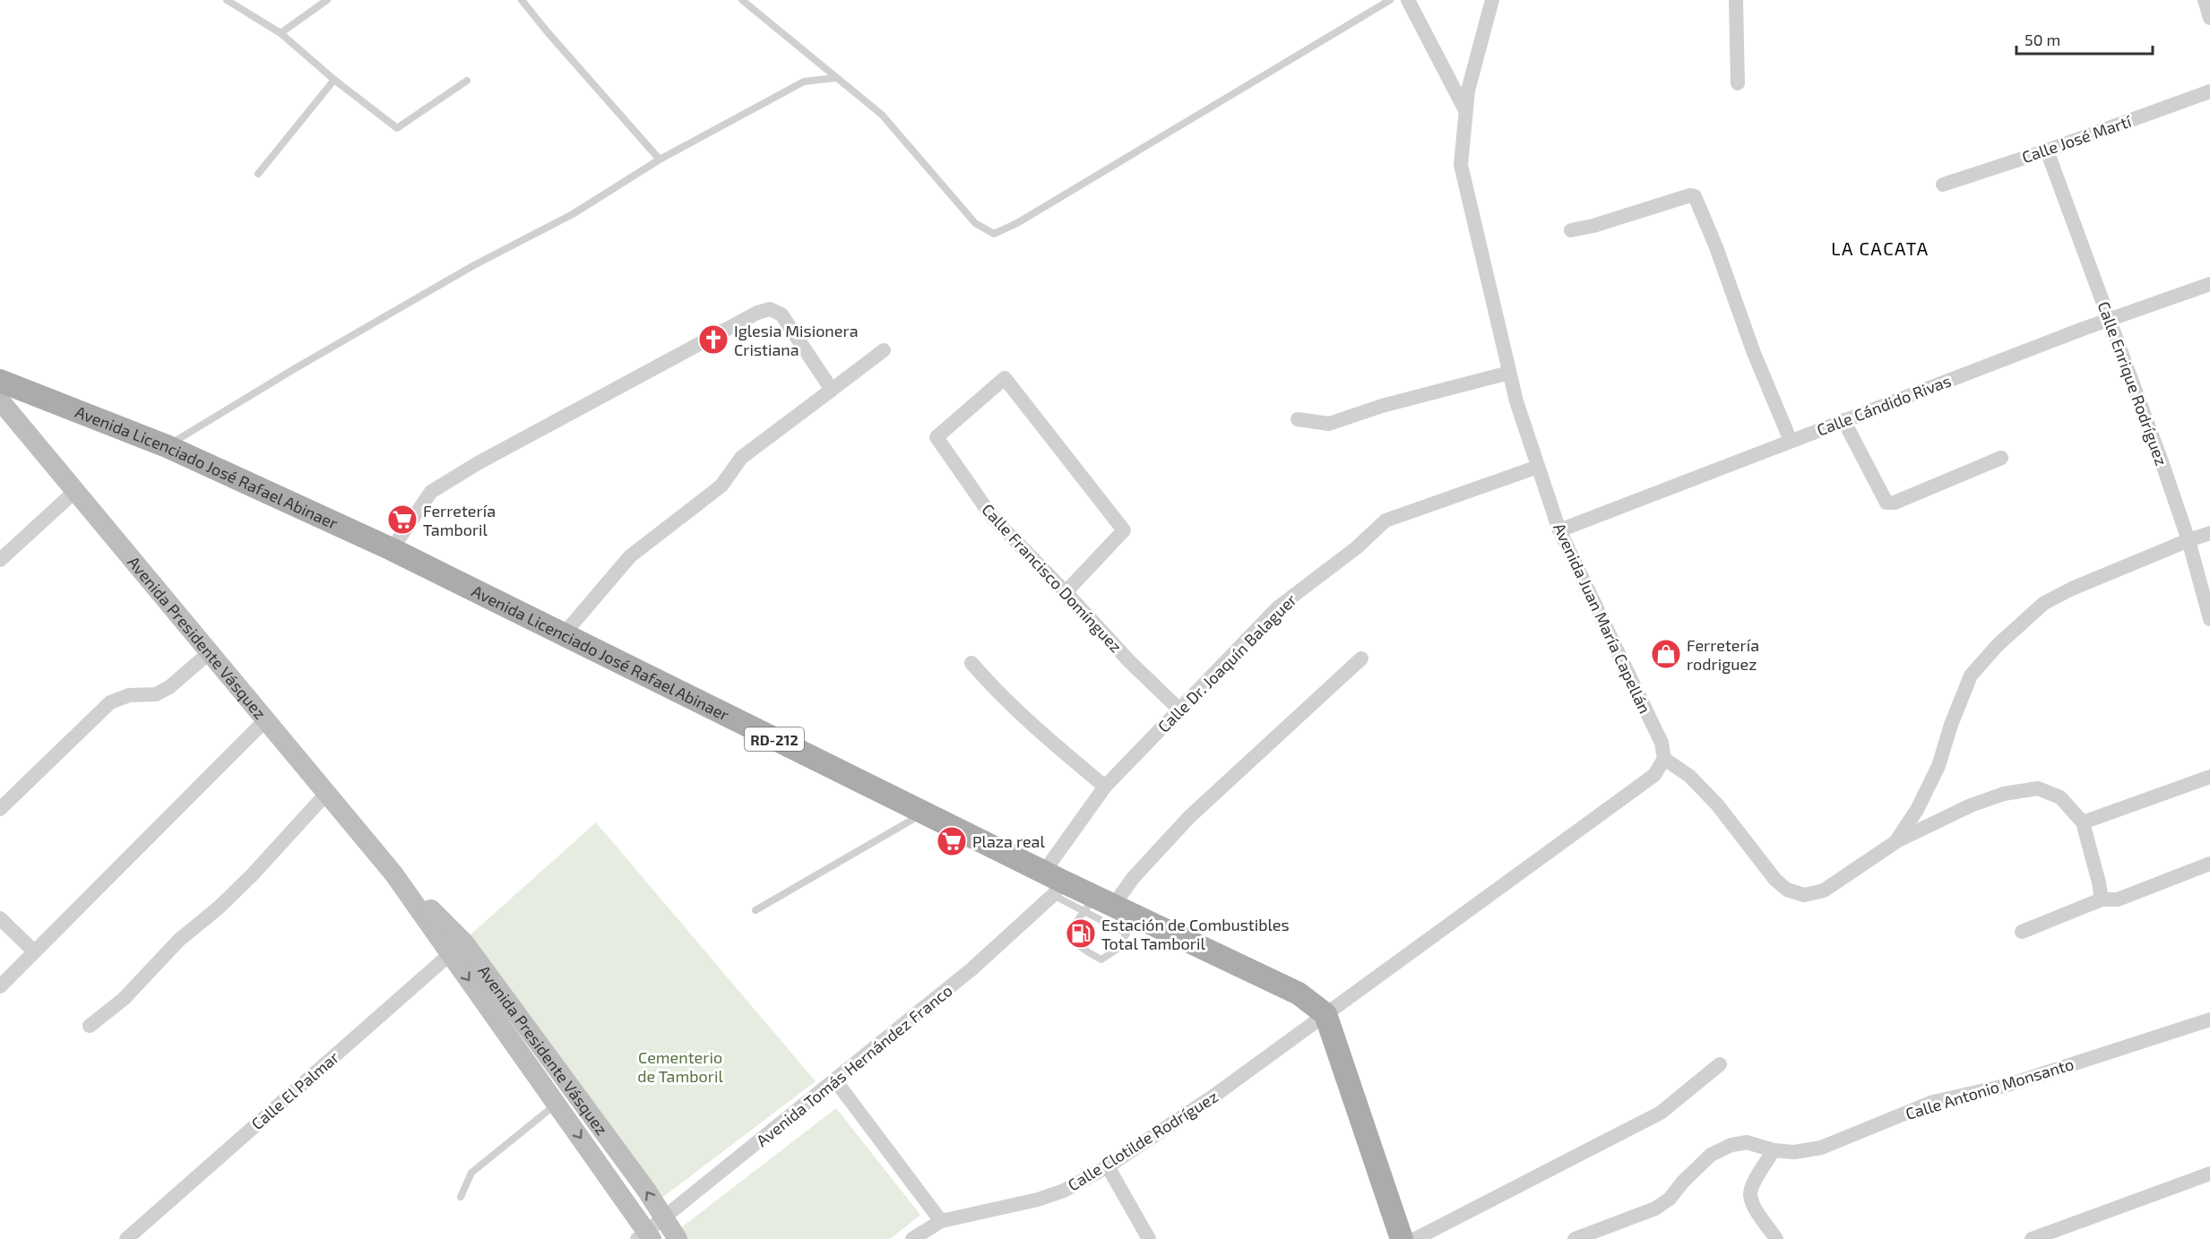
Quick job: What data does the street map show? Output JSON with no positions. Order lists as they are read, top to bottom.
{
  "streets": {
    "main road": ["Avenida Licenciado José Rafael Abinaer", "RD-212"],
    "street": [
      "Calle José Martí",
      "Calle Enrique Rodríguez",
      "Calle Cándido Rivas",
      "Calle Francisco Domínguez",
      "Avenida Juan María Capellán",
      "Avenida Presidente Vásquez",
      "Calle Dr. Joaquín Balaguer",
      "Avenida Tomás Hernández Franco",
      "Calle Antonio Monsanto",
      "Calle El Palmar",
      "Calle Clotilde Rodríguez"
    ]
  },
  "crossings": [
    ["Calle José Martí", "Calle Enrique Rodríguez"],
    ["Calle Enrique Rodríguez", "Calle Cándido Rivas"],
    ["Calle Cándido Rivas", "Avenida Juan María Capellán"],
    ["Avenida Licenciado José Rafael Abinaer", "Calle Dr. Joaquín Balaguer"],
    ["Avenida Licenciado José Rafael Abinaer", "Avenida Tomás Hernández Franco"],
    ["Avenida Licenciado José Rafael Abinaer", "Calle Clotilde Rodríguez"],
    ["Calle Francisco Domínguez", "Calle Dr. Joaquín Balaguer"],
    ["Avenida Juan María Capellán", "Calle Dr. Joaquín Balaguer"],
    ["Avenida Presidente Vásquez", "Avenida Tomás Hernández Franco"],
    ["Avenida Presidente Vásquez", "Calle El Palmar"],
    ["Calle Dr. Joaquín Balaguer", "Avenida Tomás Hernández Franco"]
  ],
  "districts": ["LA CACATA"],
  "parks": ["Cementerio de Tamboril"],
  "places": {
    "church": ["Iglesia Misionera Cristiana"],
    "supermarket": ["Ferretería Tamboril", "Plaza real"],
    "shop": ["Ferretería rodriguez"],
    "fuel station": ["Estación de Combustibles Total Tamboril"]
  },
  "scale_bar": "50 m"
}
